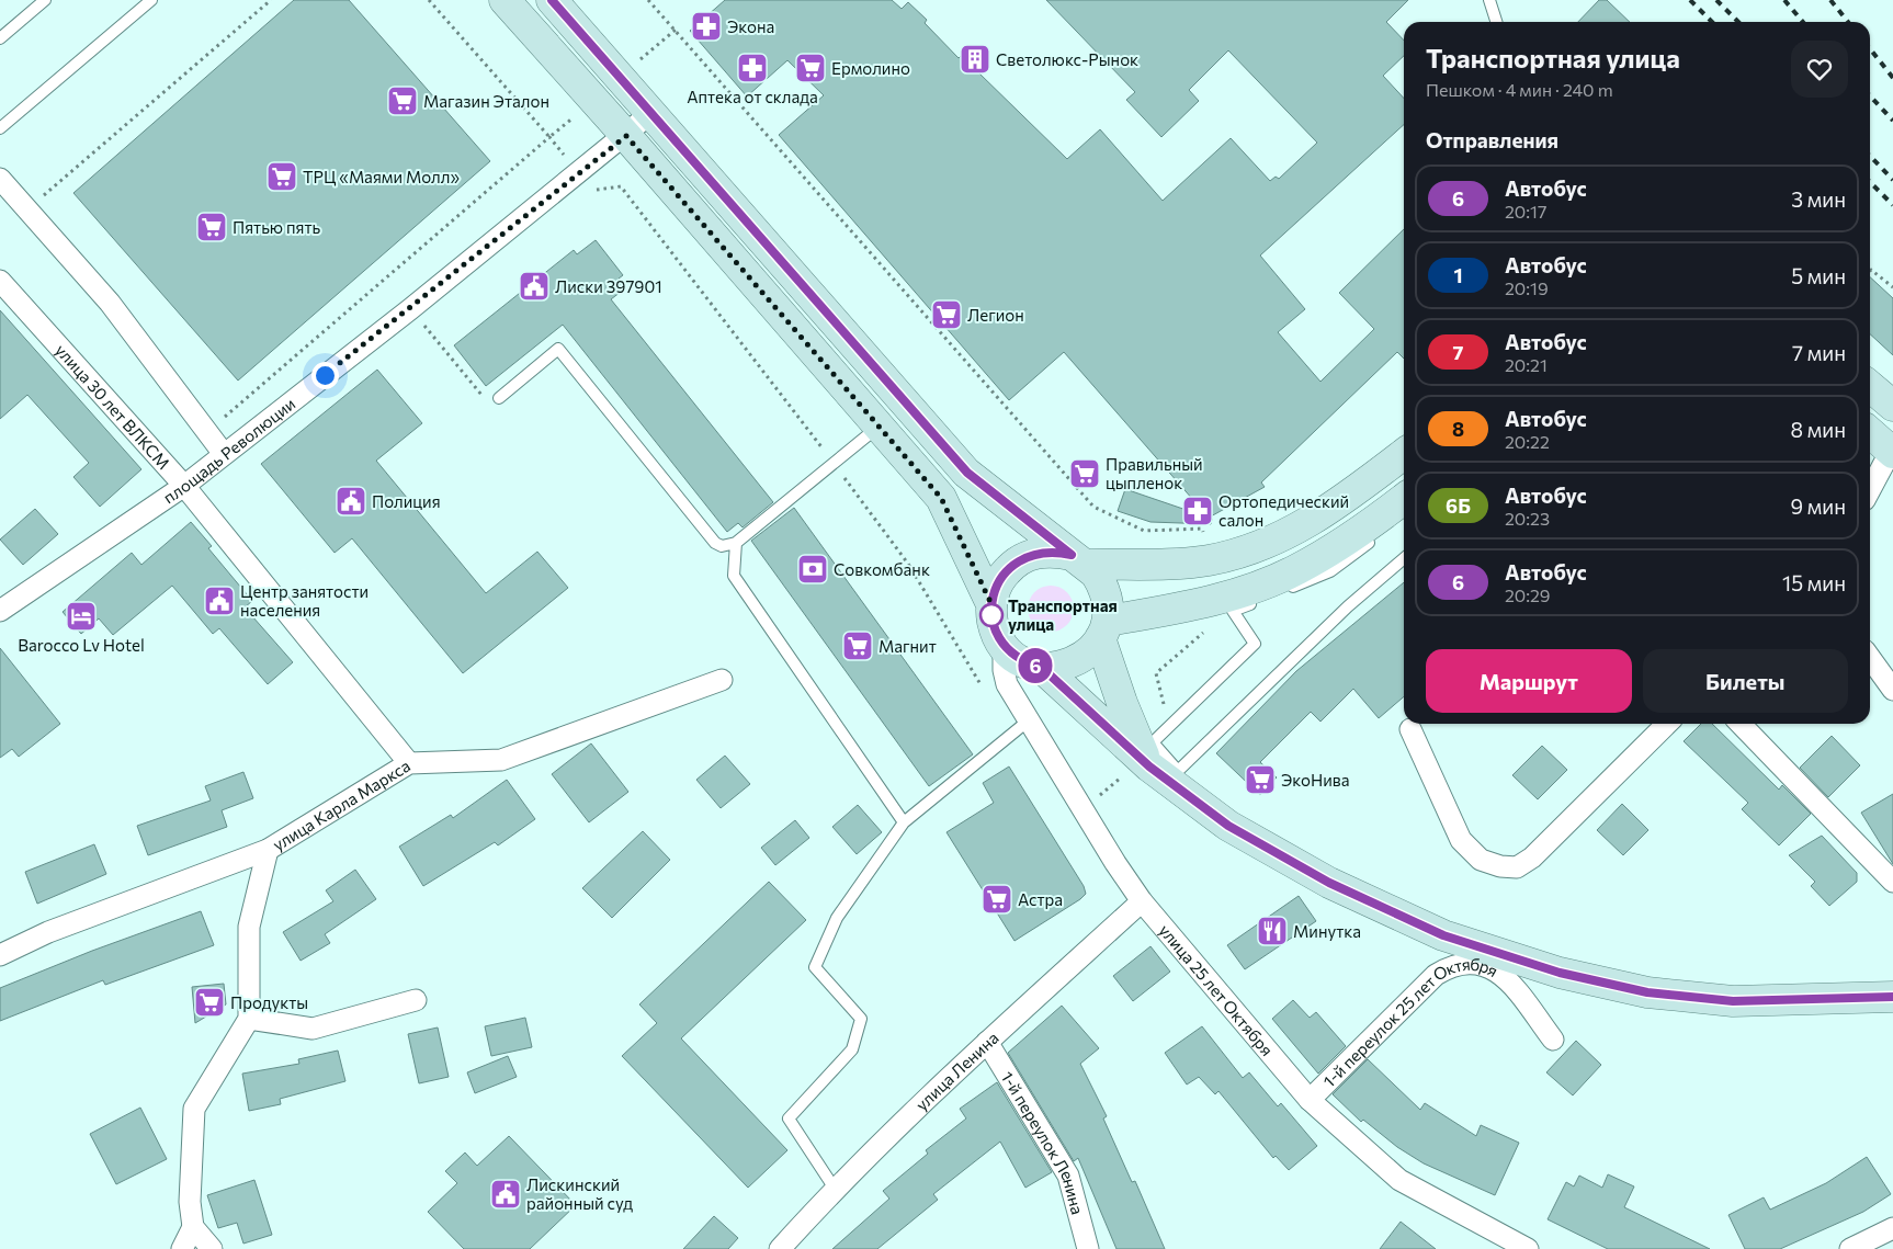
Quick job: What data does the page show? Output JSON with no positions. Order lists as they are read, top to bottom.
{
  "streets": {
    "street": [
      "улица 30 лет ВЛКСМ",
      "площадь Революции",
      "улица Карла Маркса",
      "улица 25 лет Октября",
      "1-й переулок 25 лет Октября",
      "улица Ленина",
      "1-й переулок Ленина"
    ]
  },
  "crossings": [
    ["улица 30 лет ВЛКСМ", "площадь Революции"],
    ["улица 30 лет ВЛКСМ", "улица Карла Маркса"],
    ["улица 25 лет Октября", "1-й переулок 25 лет Октября"],
    ["улица 25 лет Октября", "улица Ленина"],
    ["улица Ленина", "1-й переулок Ленина"]
  ],
  "places": {
    "pharmacy": ["Экона", "Аптека от склада", "Ортопедический салон"],
    "building": ["Светолюкс-Рынок"],
    "supermarket": [
      "Ермолино",
      "Магазин Эталон",
      "ТРЦ «Маями Молл»",
      "Пятью пять",
      "Легион",
      "Правильный цыпленок",
      "Магнит",
      "ЭкоНива",
      "Астра",
      "Продукты"
    ],
    "public building": [
      "Лиски 397901",
      "Полиция",
      "Центр занятости населения",
      "Лискинский районный суд"
    ],
    "bank": ["Совкомбанк"],
    "other": ["Транспортная улица"],
    "hotel": ["Barocco Lv Hotel"],
    "restaurant": ["Минутка"]
  },
  "lines": ["bus line 6"],
  "page": {
    "on_map": "6",
    "heading": [
      ["Транспортная улица", "Пешком · 4 мин · 240 m"],
      "Отправления"
    ],
    "list": [
      {
        "mark": "6",
        "name": "Автобус",
        "note": "20:17",
        "value": "3 мин"
      },
      {
        "mark": "1",
        "name": "Автобус",
        "note": "20:19",
        "value": "5 мин"
      },
      {
        "mark": "7",
        "name": "Автобус",
        "note": "20:21",
        "value": "7 мин"
      },
      {
        "mark": "8",
        "name": "Автобус",
        "note": "20:22",
        "value": "8 мин"
      },
      {
        "mark": "6Б",
        "name": "Автобус",
        "note": "20:23",
        "value": "9 мин"
      },
      {
        "mark": "6",
        "name": "Автобус",
        "note": "20:29",
        "value": "15 мин"
      }
    ],
    "buttons": ["Маршрут", "Билеты"]
  }
}
